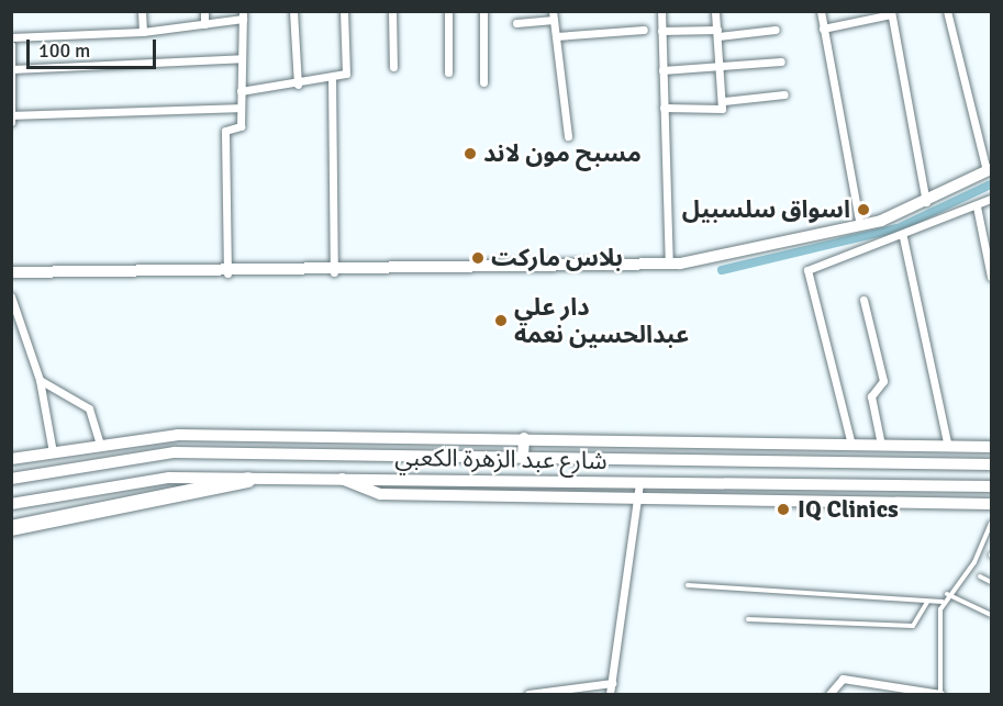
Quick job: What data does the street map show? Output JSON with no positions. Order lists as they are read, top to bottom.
{
  "streets": {
    "street": ["شارع عبد الزهرة الكعبي"]
  },
  "places": [
    "مسبح مون لاند",
    "اسواق سلسبيل",
    "بلاس ماركت",
    "دار علي عبدالحسين نعمه",
    "IQ Clinics"
  ],
  "scale_bar": "100 m"
}
